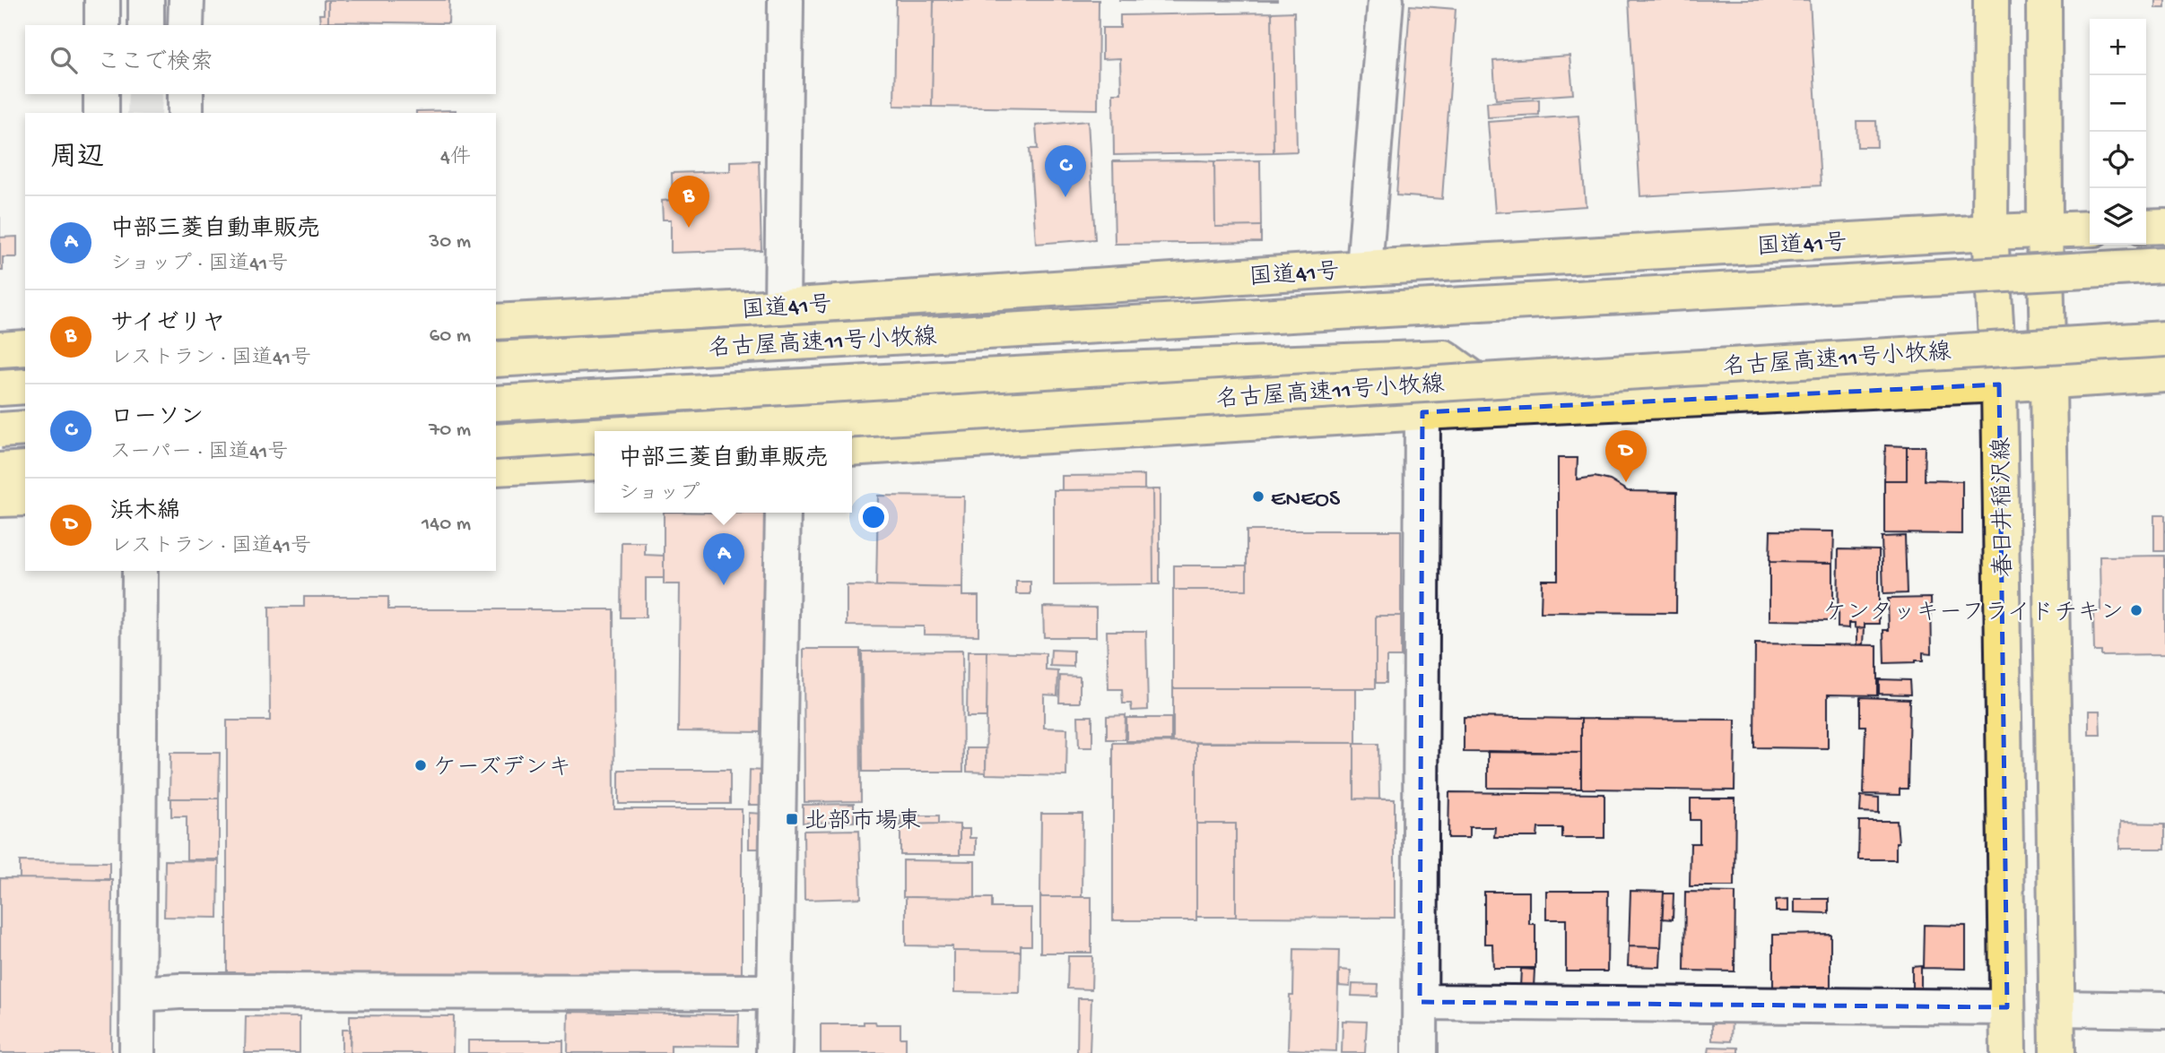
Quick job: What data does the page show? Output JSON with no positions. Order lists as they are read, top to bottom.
{
  "streets": {
    "main road": ["国道41号", "名古屋高速11号小牧線", "春日井稲沢線"]
  },
  "crossings": [
    ["国道41号", "春日井稲沢線"]
  ],
  "places": {
    "other": ["ENEOS", "ケンタッキーフライドチキン", "ケーズデンキ"],
    "transit": ["北部市場東"]
  },
  "page": {
    "map_buttons": ["+", "−"],
    "search": "ここで検索",
    "heading": ["周辺", "4件"],
    "pins": [
      "C",
      "B",
      "D",
      "A"
    ],
    "list": [
      {
        "mark": "A",
        "name": "中部三菱自動車販売",
        "note": "ショップ · 国道41号",
        "value": "30 m"
      },
      {
        "mark": "B",
        "name": "サイゼリヤ",
        "note": "レストラン · 国道41号",
        "value": "60 m"
      },
      {
        "mark": "C",
        "name": "ローソン",
        "note": "スーパー · 国道41号",
        "value": "70 m"
      },
      {
        "mark": "D",
        "name": "浜木綿",
        "note": "レストラン · 国道41号",
        "value": "140 m"
      }
    ],
    "popup": ["中部三菱自動車販売", "ショップ"]
  }
}
